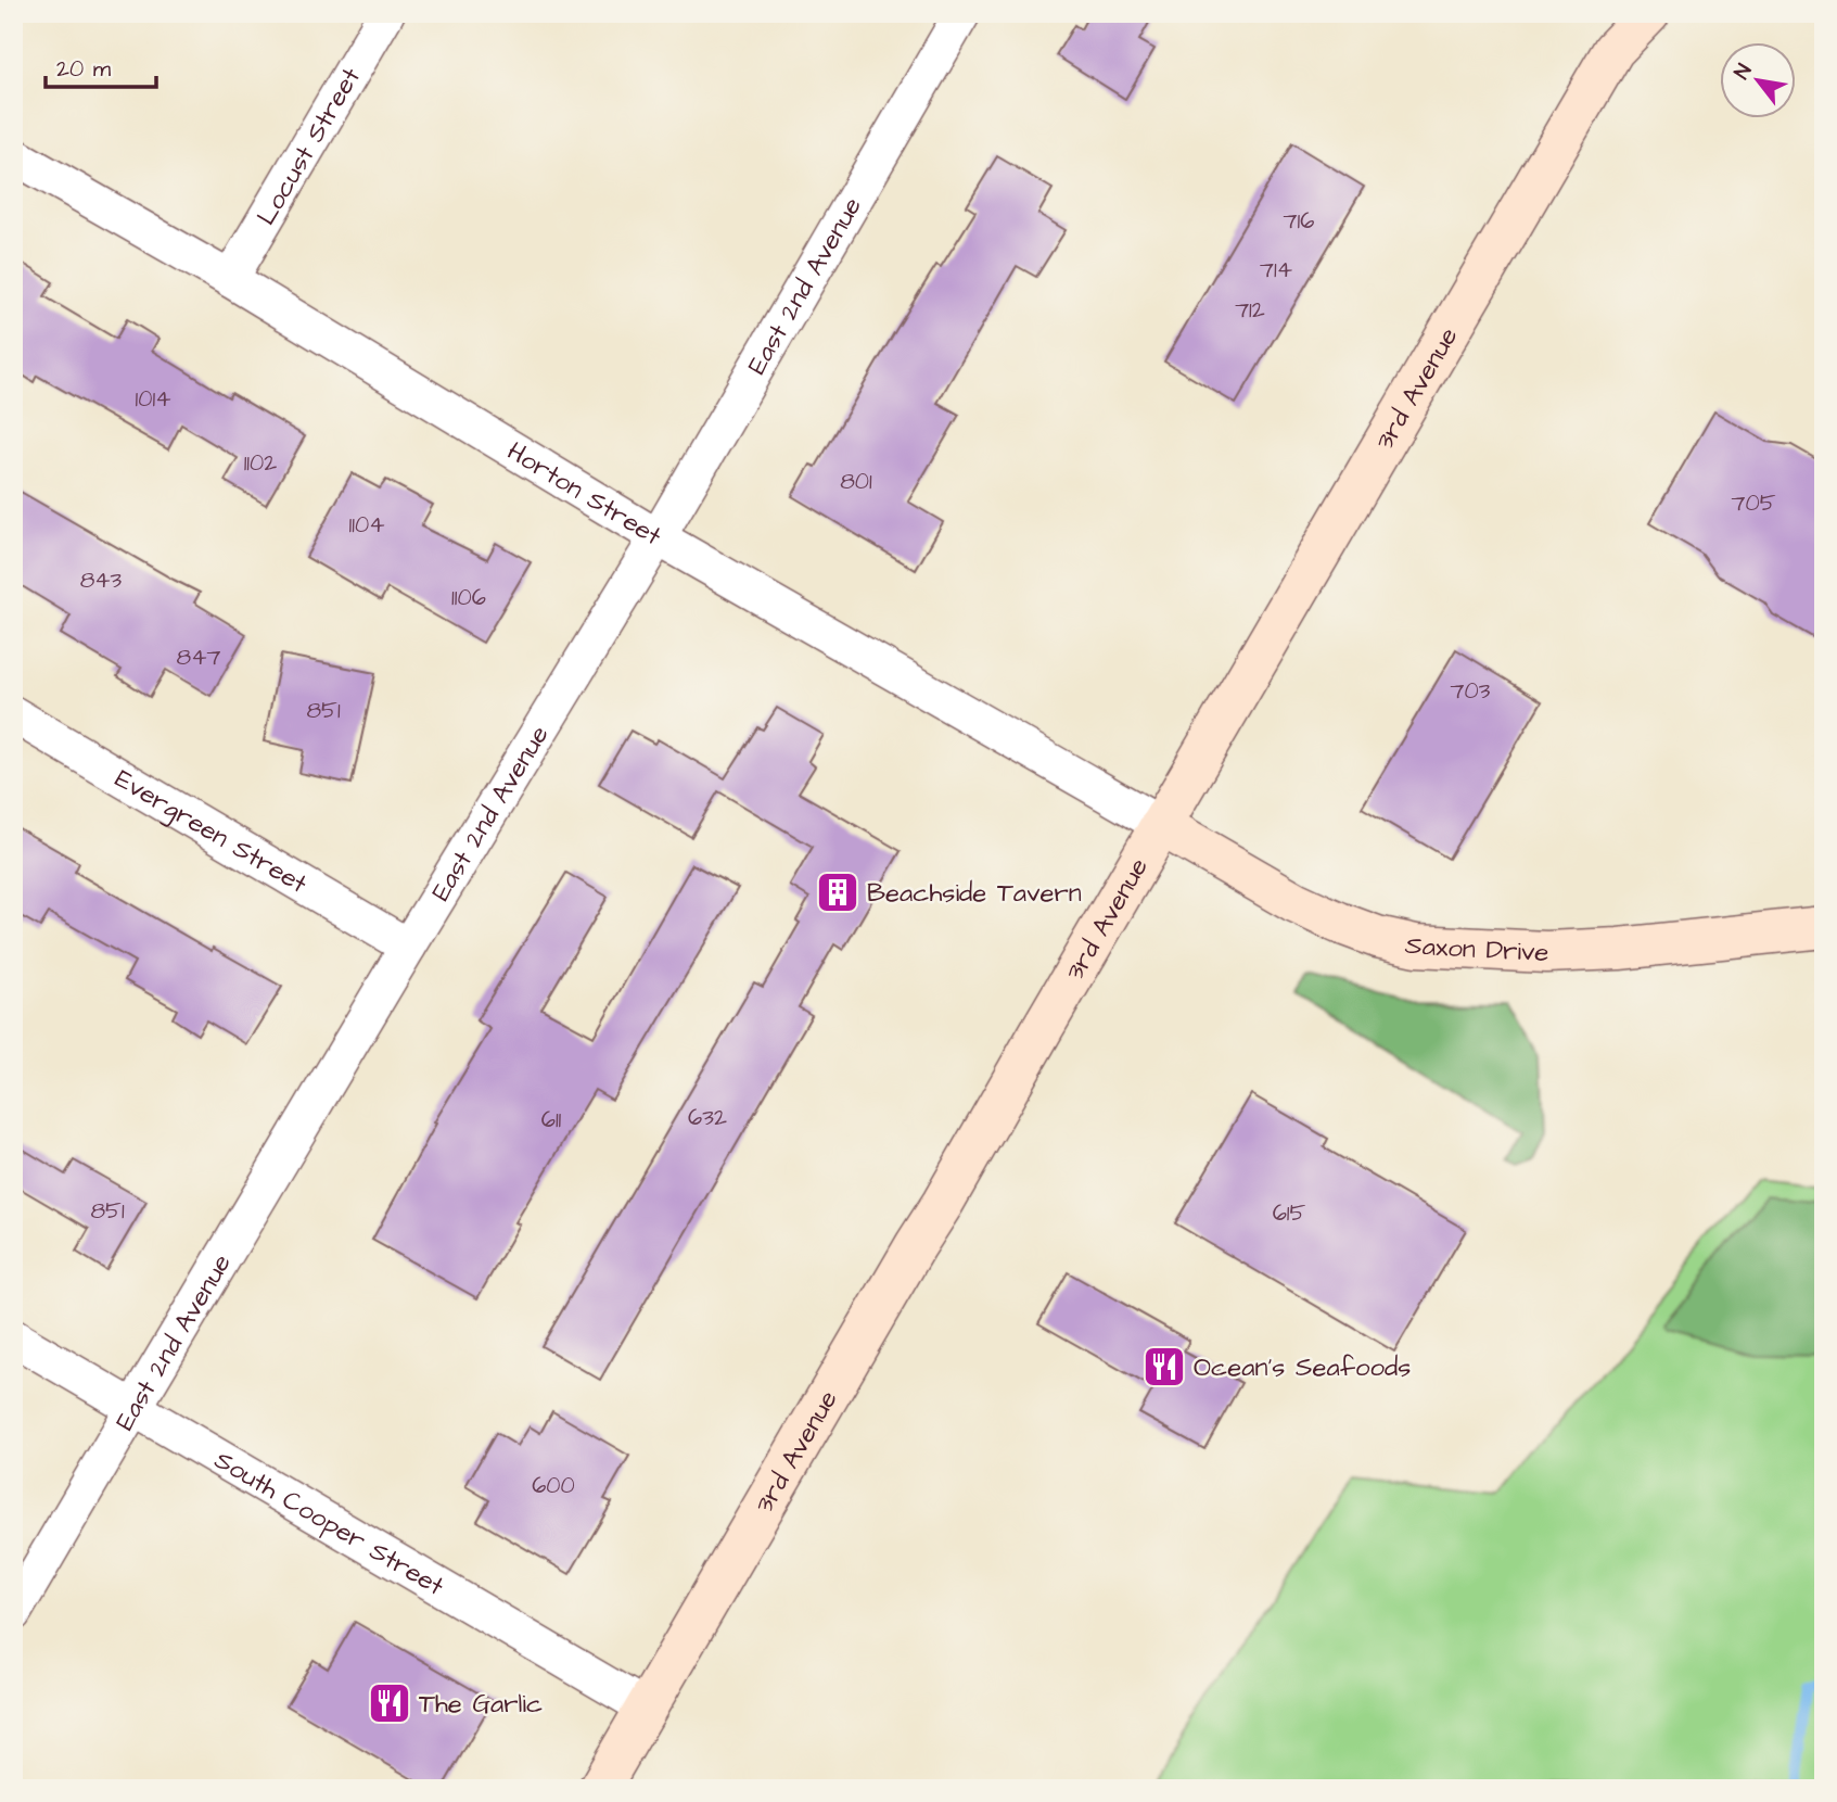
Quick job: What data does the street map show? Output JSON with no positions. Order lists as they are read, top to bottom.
{
  "streets": {
    "main road": ["3rd Avenue", "Saxon Drive"],
    "street": [
      "Locust Street",
      "East 2nd Avenue",
      "Horton Street",
      "Evergreen Street",
      "South Cooper Street"
    ]
  },
  "crossings": [
    ["Locust Street", "Horton Street"],
    ["East 2nd Avenue", "Horton Street"],
    ["East 2nd Avenue", "Evergreen Street"],
    ["East 2nd Avenue", "South Cooper Street"],
    ["3rd Avenue", "Horton Street"],
    ["3rd Avenue", "Saxon Drive"],
    ["3rd Avenue", "South Cooper Street"],
    ["Horton Street", "Saxon Drive"]
  ],
  "places": {
    "building": ["Beachside Tavern"],
    "restaurant": ["Ocean's Seafoods", "The Garlic"]
  },
  "house_numbers": [
    "716",
    "714",
    "712",
    "1014",
    "1102",
    "801",
    "705",
    "1104",
    "843",
    "1106",
    "847",
    "703",
    "851",
    "632",
    "611",
    "851",
    "615",
    "600"
  ],
  "scale_bar": "20 m",
  "north": "top left"
}
